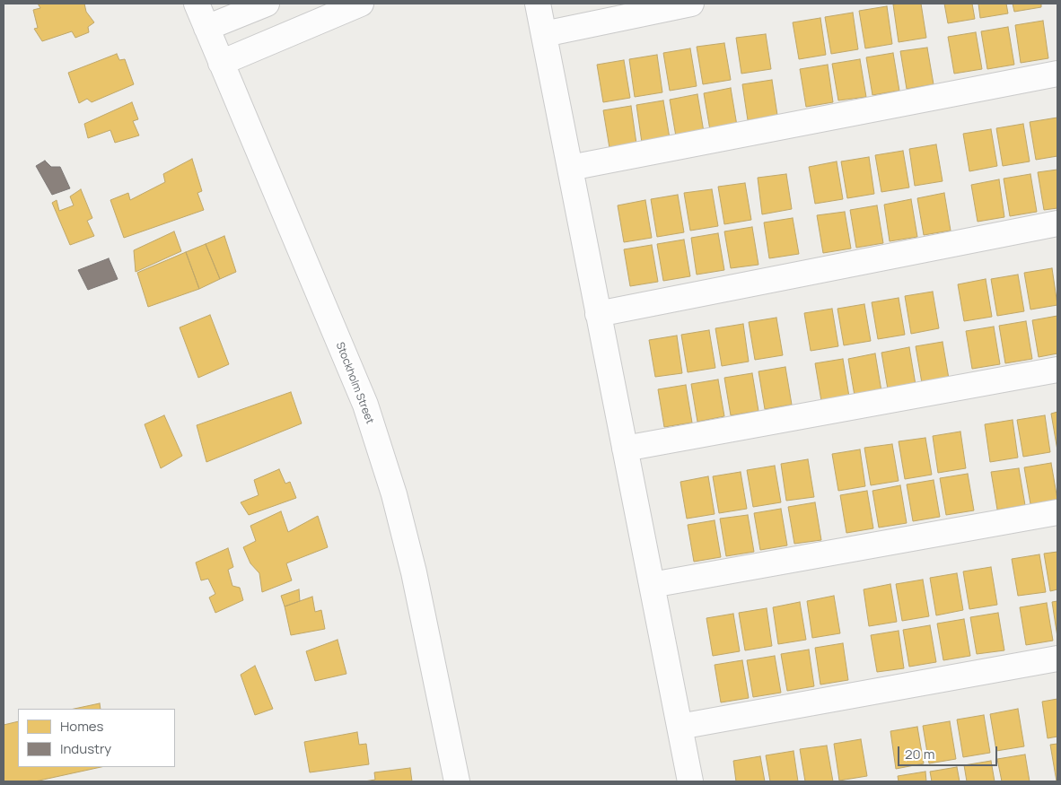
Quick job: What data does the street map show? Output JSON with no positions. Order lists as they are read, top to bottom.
{
  "streets": {
    "street": ["Stockholm Street"]
  },
  "legend": ["Homes", "Industry"],
  "scale_bar": "20 m"
}
